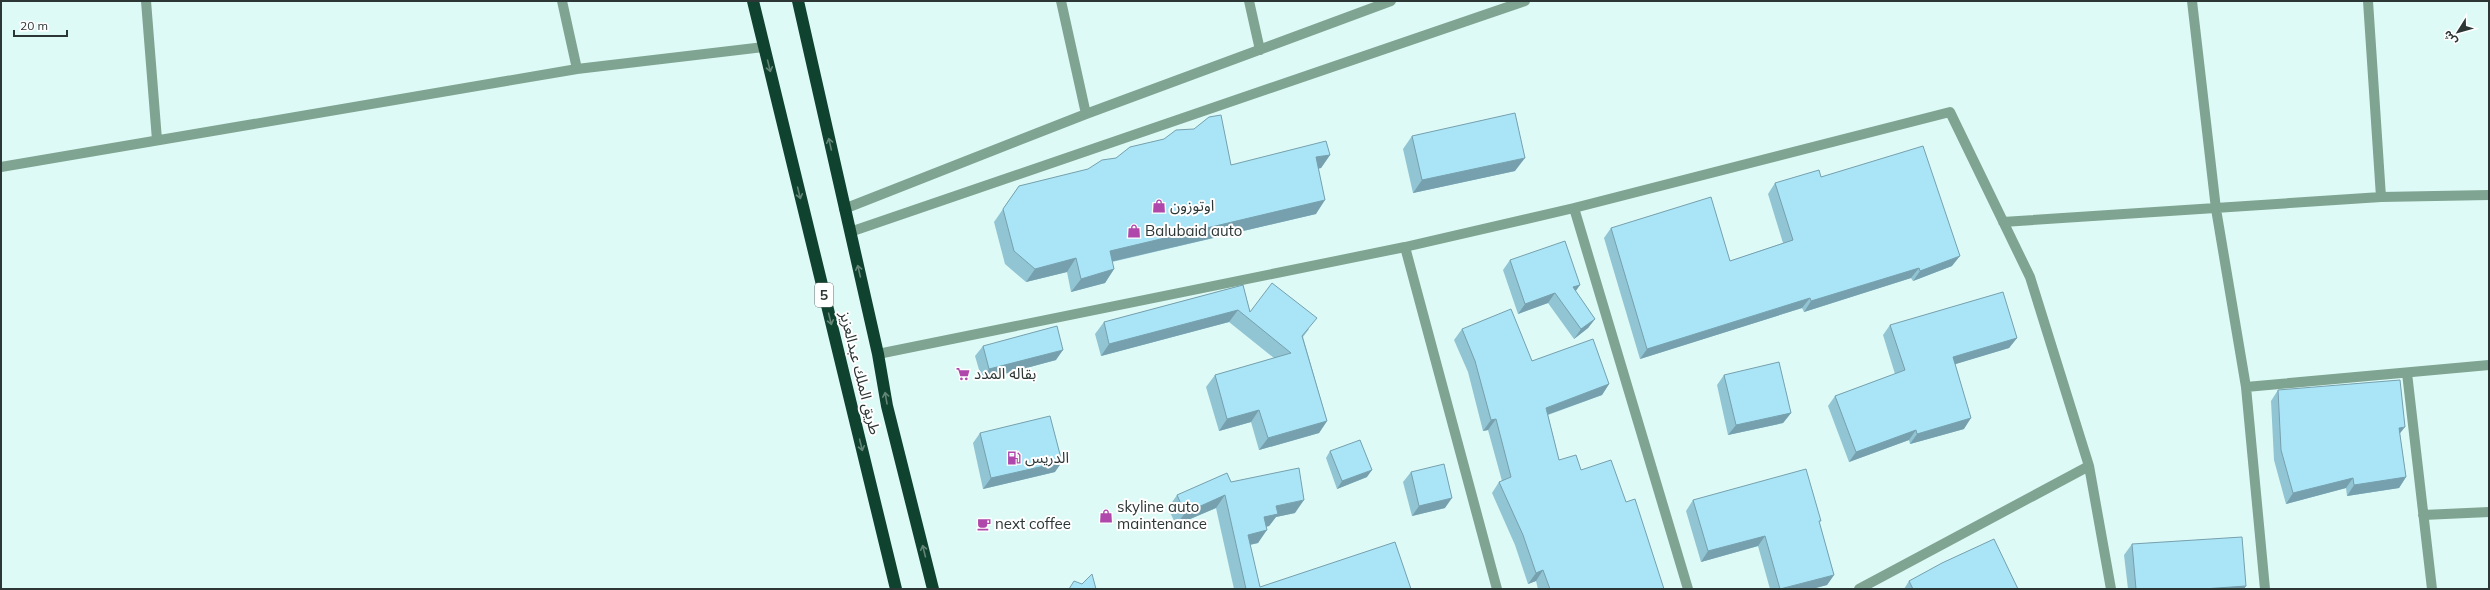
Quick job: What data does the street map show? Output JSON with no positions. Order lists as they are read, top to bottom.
{
  "streets": {
    "highway": ["5", "طريق الملك عبدالعزيز"]
  },
  "places": {
    "shop": ["اوتوزون", "Balubaid auto", "skyline auto maintenance"],
    "supermarket": ["بقاله المدد"],
    "fuel station": ["الدريس"],
    "cafe": ["next coffee"]
  },
  "scale_bar": "20 m",
  "north": "bottom left"
}
